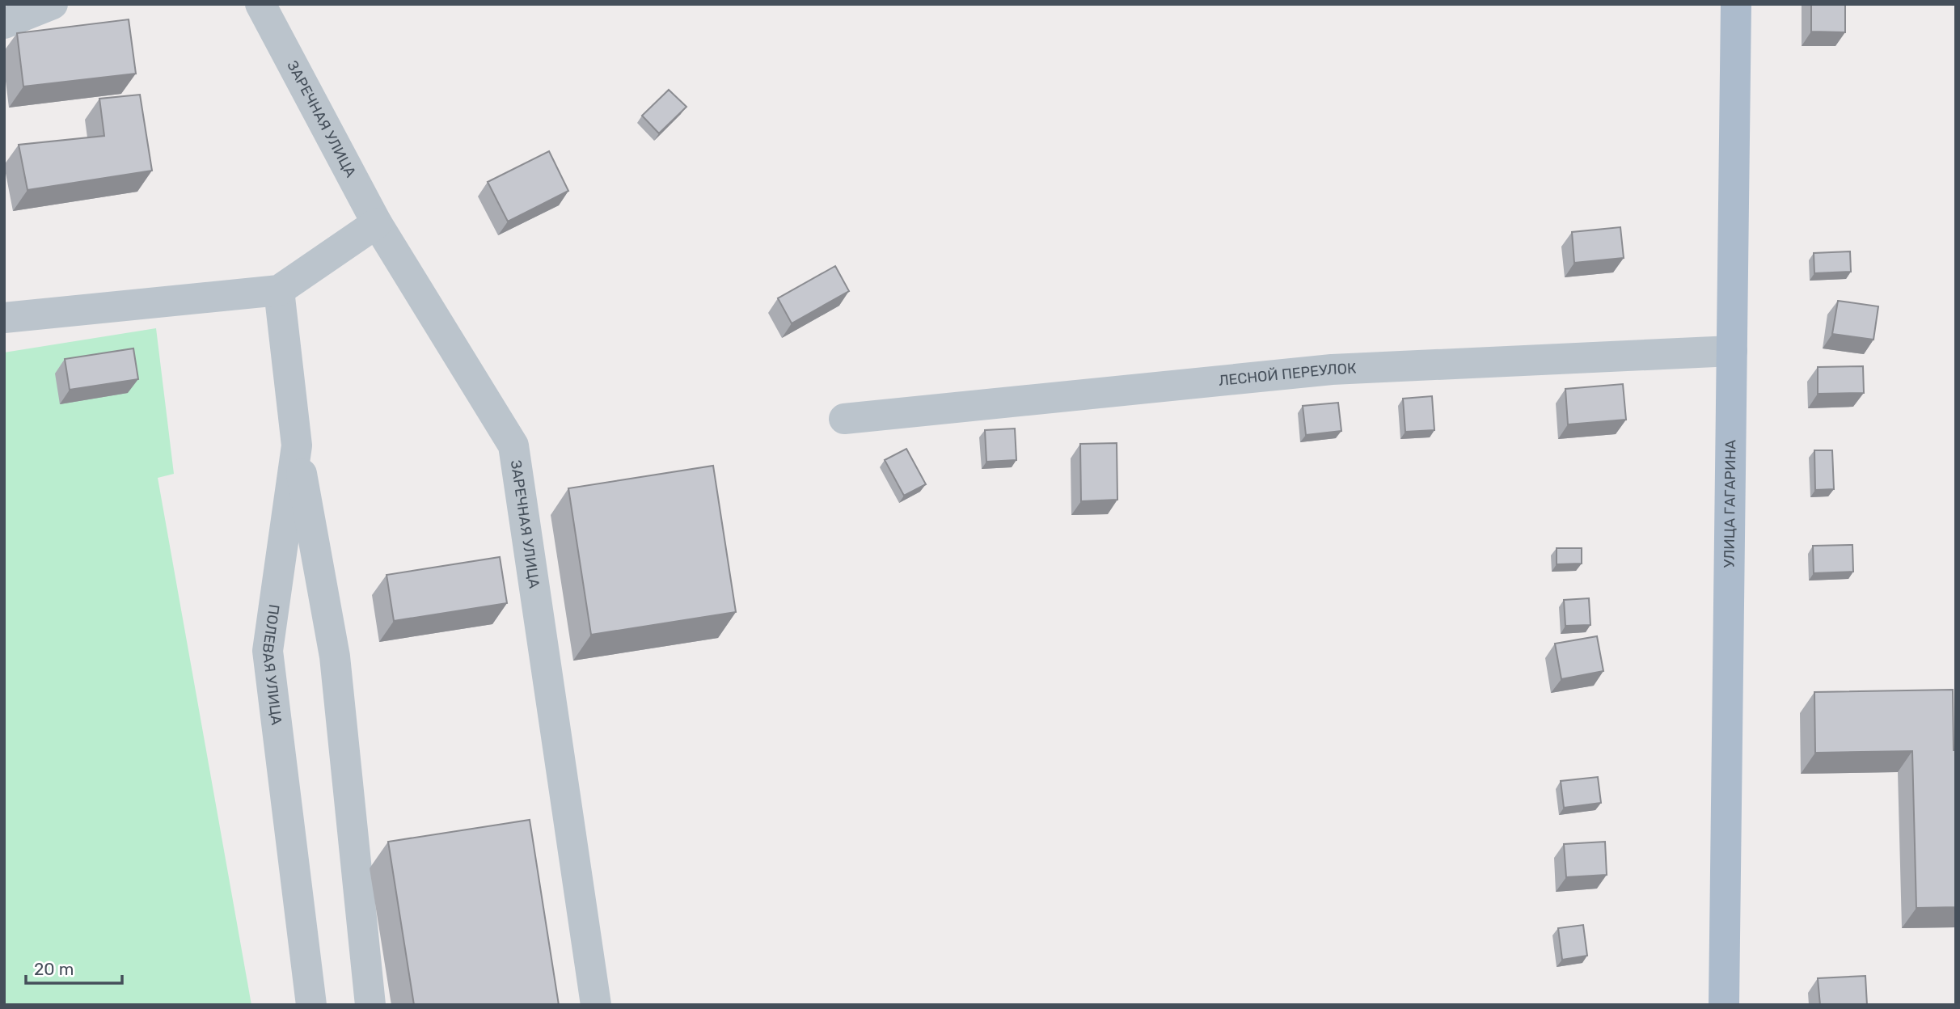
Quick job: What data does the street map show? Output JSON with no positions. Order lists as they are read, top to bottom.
{
  "streets": {
    "main road": ["УЛИЦА ГАГАРИНА"],
    "street": ["ЗАРЕЧНАЯ УЛИЦА", "ЛЕСНОЙ ПЕРЕУЛОК", "ПОЛЕВАЯ УЛИЦА"]
  },
  "crossings": [
    ["ЛЕСНОЙ ПЕРЕУЛОК", "УЛИЦА ГАГАРИНА"]
  ],
  "scale_bar": "20 m"
}
